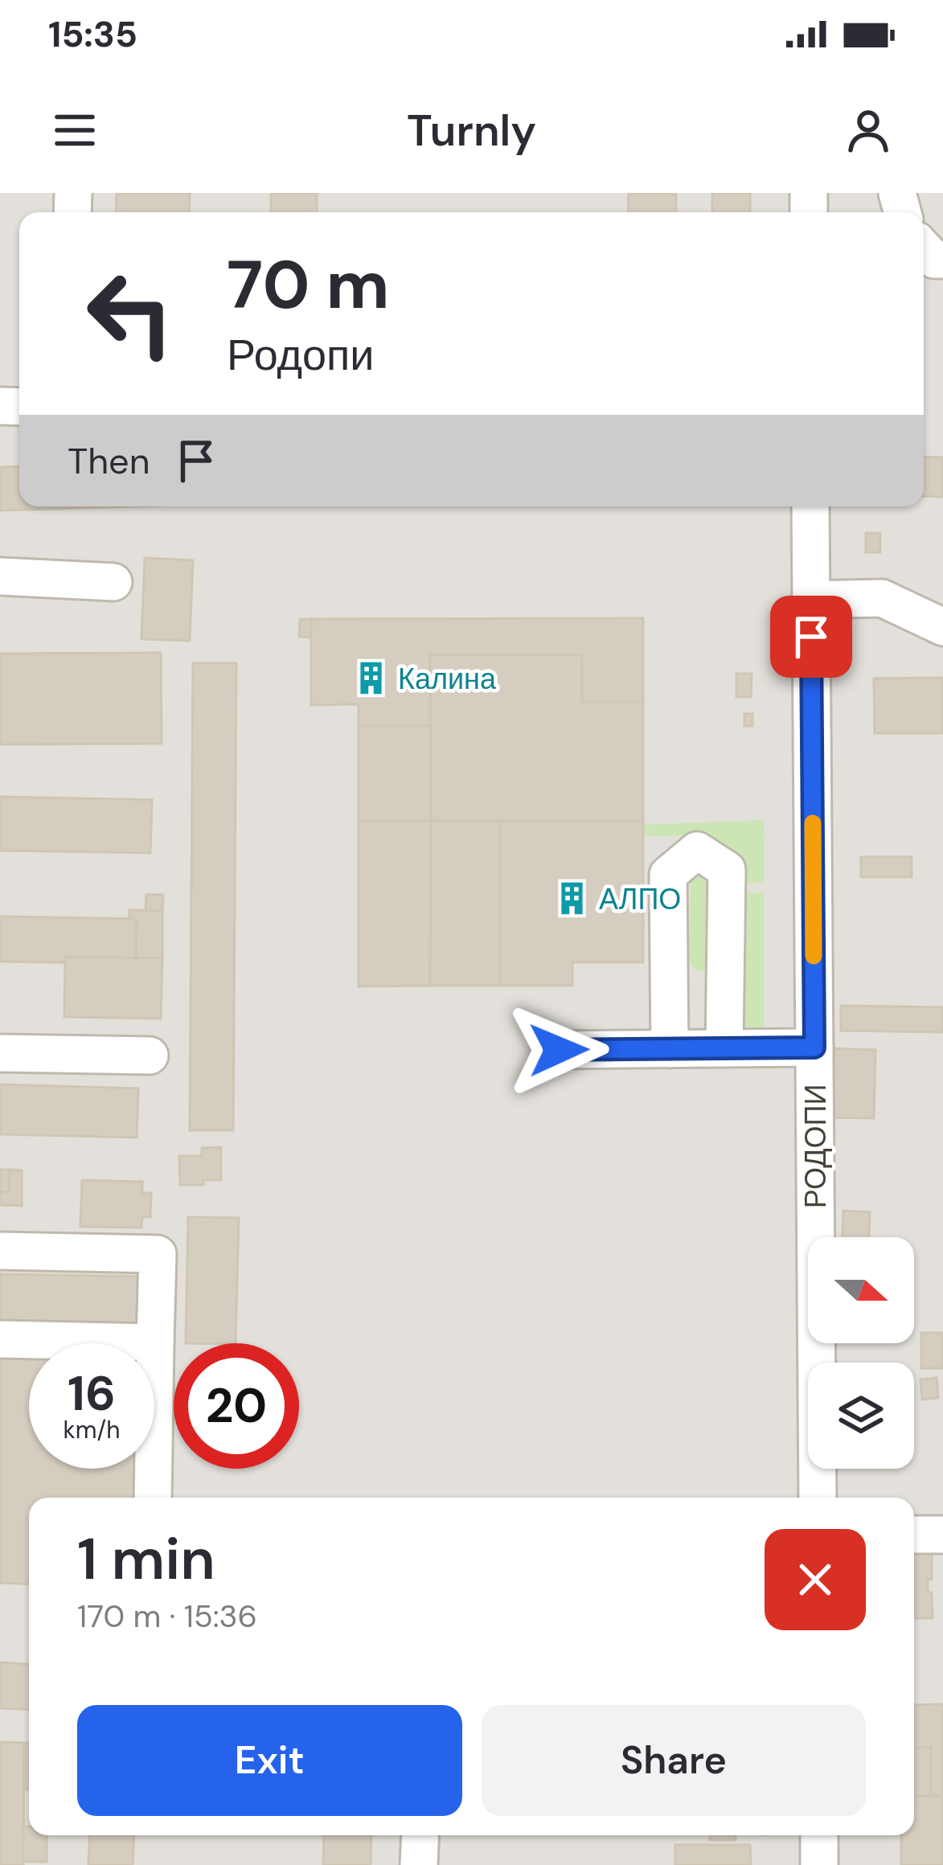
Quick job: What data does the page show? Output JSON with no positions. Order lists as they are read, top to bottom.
{
  "streets": {
    "street": ["РОДОПИ"]
  },
  "places": {
    "building": ["Калина", "АЛПО"]
  },
  "north": "right",
  "page": {
    "status": "15:35",
    "header": "Turnly",
    "turn": ["70 m", "Родопи"],
    "then": "Then",
    "speed": "16 km/h",
    "limit": "20",
    "heading": ["1 min", "170 m · 15:36"],
    "buttons": ["Exit", "Share"]
  }
}
